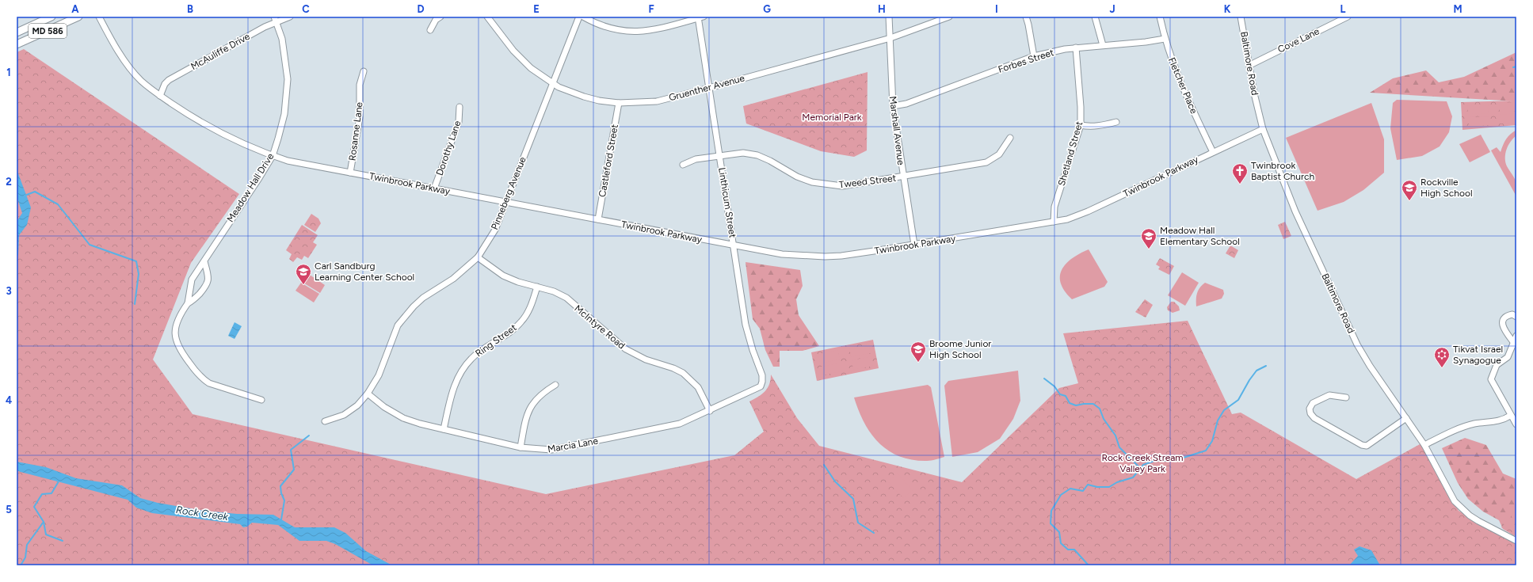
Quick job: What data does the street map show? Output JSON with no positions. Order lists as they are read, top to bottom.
{
  "streets": {
    "main road": ["MD 586"],
    "street": [
      "Cove Lane",
      "McAuliffe Drive",
      "Forbes Street",
      "Baltimore Road",
      "Fletcher Place",
      "Gruenther Avenue",
      "Marshall Avenue",
      "Rosanne Lane",
      "Dorothy Lane",
      "Shetland Street",
      "Castleford Street",
      "Twinbrook Parkway",
      "Tweed Street",
      "Meadow Hall Drive",
      "Pinneberg Avenue",
      "Linthicum Street",
      "McIntyre Road",
      "Ring Street",
      "Marcia Lane"
    ]
  },
  "crossings": [
    ["Cove Lane", "Baltimore Road"],
    ["McAuliffe Drive", "Twinbrook Parkway"],
    ["McAuliffe Drive", "Meadow Hall Drive"],
    ["Forbes Street", "Fletcher Place"],
    ["Forbes Street", "Marshall Avenue"],
    ["Forbes Street", "Shetland Street"],
    ["Baltimore Road", "Twinbrook Parkway"],
    ["Fletcher Place", "Twinbrook Parkway"],
    ["Gruenther Avenue", "Marshall Avenue"],
    ["Gruenther Avenue", "Castleford Street"],
    ["Gruenther Avenue", "Pinneberg Avenue"],
    ["Gruenther Avenue", "Linthicum Street"],
    ["Marshall Avenue", "Twinbrook Parkway"],
    ["Marshall Avenue", "Tweed Street"],
    ["Rosanne Lane", "Twinbrook Parkway"],
    ["Dorothy Lane", "Twinbrook Parkway"],
    ["Shetland Street", "Twinbrook Parkway"],
    ["Castleford Street", "Twinbrook Parkway"],
    ["Twinbrook Parkway", "Meadow Hall Drive"],
    ["Twinbrook Parkway", "Pinneberg Avenue"],
    ["Twinbrook Parkway", "Linthicum Street"],
    ["Tweed Street", "Linthicum Street"],
    ["Pinneberg Avenue", "McIntyre Road"],
    ["Pinneberg Avenue", "Marcia Lane"],
    ["Linthicum Street", "Marcia Lane"],
    ["McIntyre Road", "Ring Street"],
    ["McIntyre Road", "Marcia Lane"],
    ["Ring Street", "Marcia Lane"]
  ],
  "water": ["Rock Creek"],
  "parks": ["Memorial Park", "Rock Creek Stream Valley Park"],
  "places": {
    "church": ["Twinbrook Baptist Church"],
    "school or university": [
      "Rockville High School",
      "Meadow Hall Elementary School",
      "Carl Sandburg Learning Center School",
      "Broome Junior High School"
    ],
    "synagogue": ["Tikvat Israel Synagogue"]
  },
  "grid": {
    "columns": [
      "A",
      "B",
      "C",
      "D",
      "E",
      "F",
      "G",
      "H",
      "I",
      "J",
      "K",
      "L",
      "M"
    ],
    "rows": [
      "1",
      "2",
      "3",
      "4",
      "5"
    ]
  }
}
